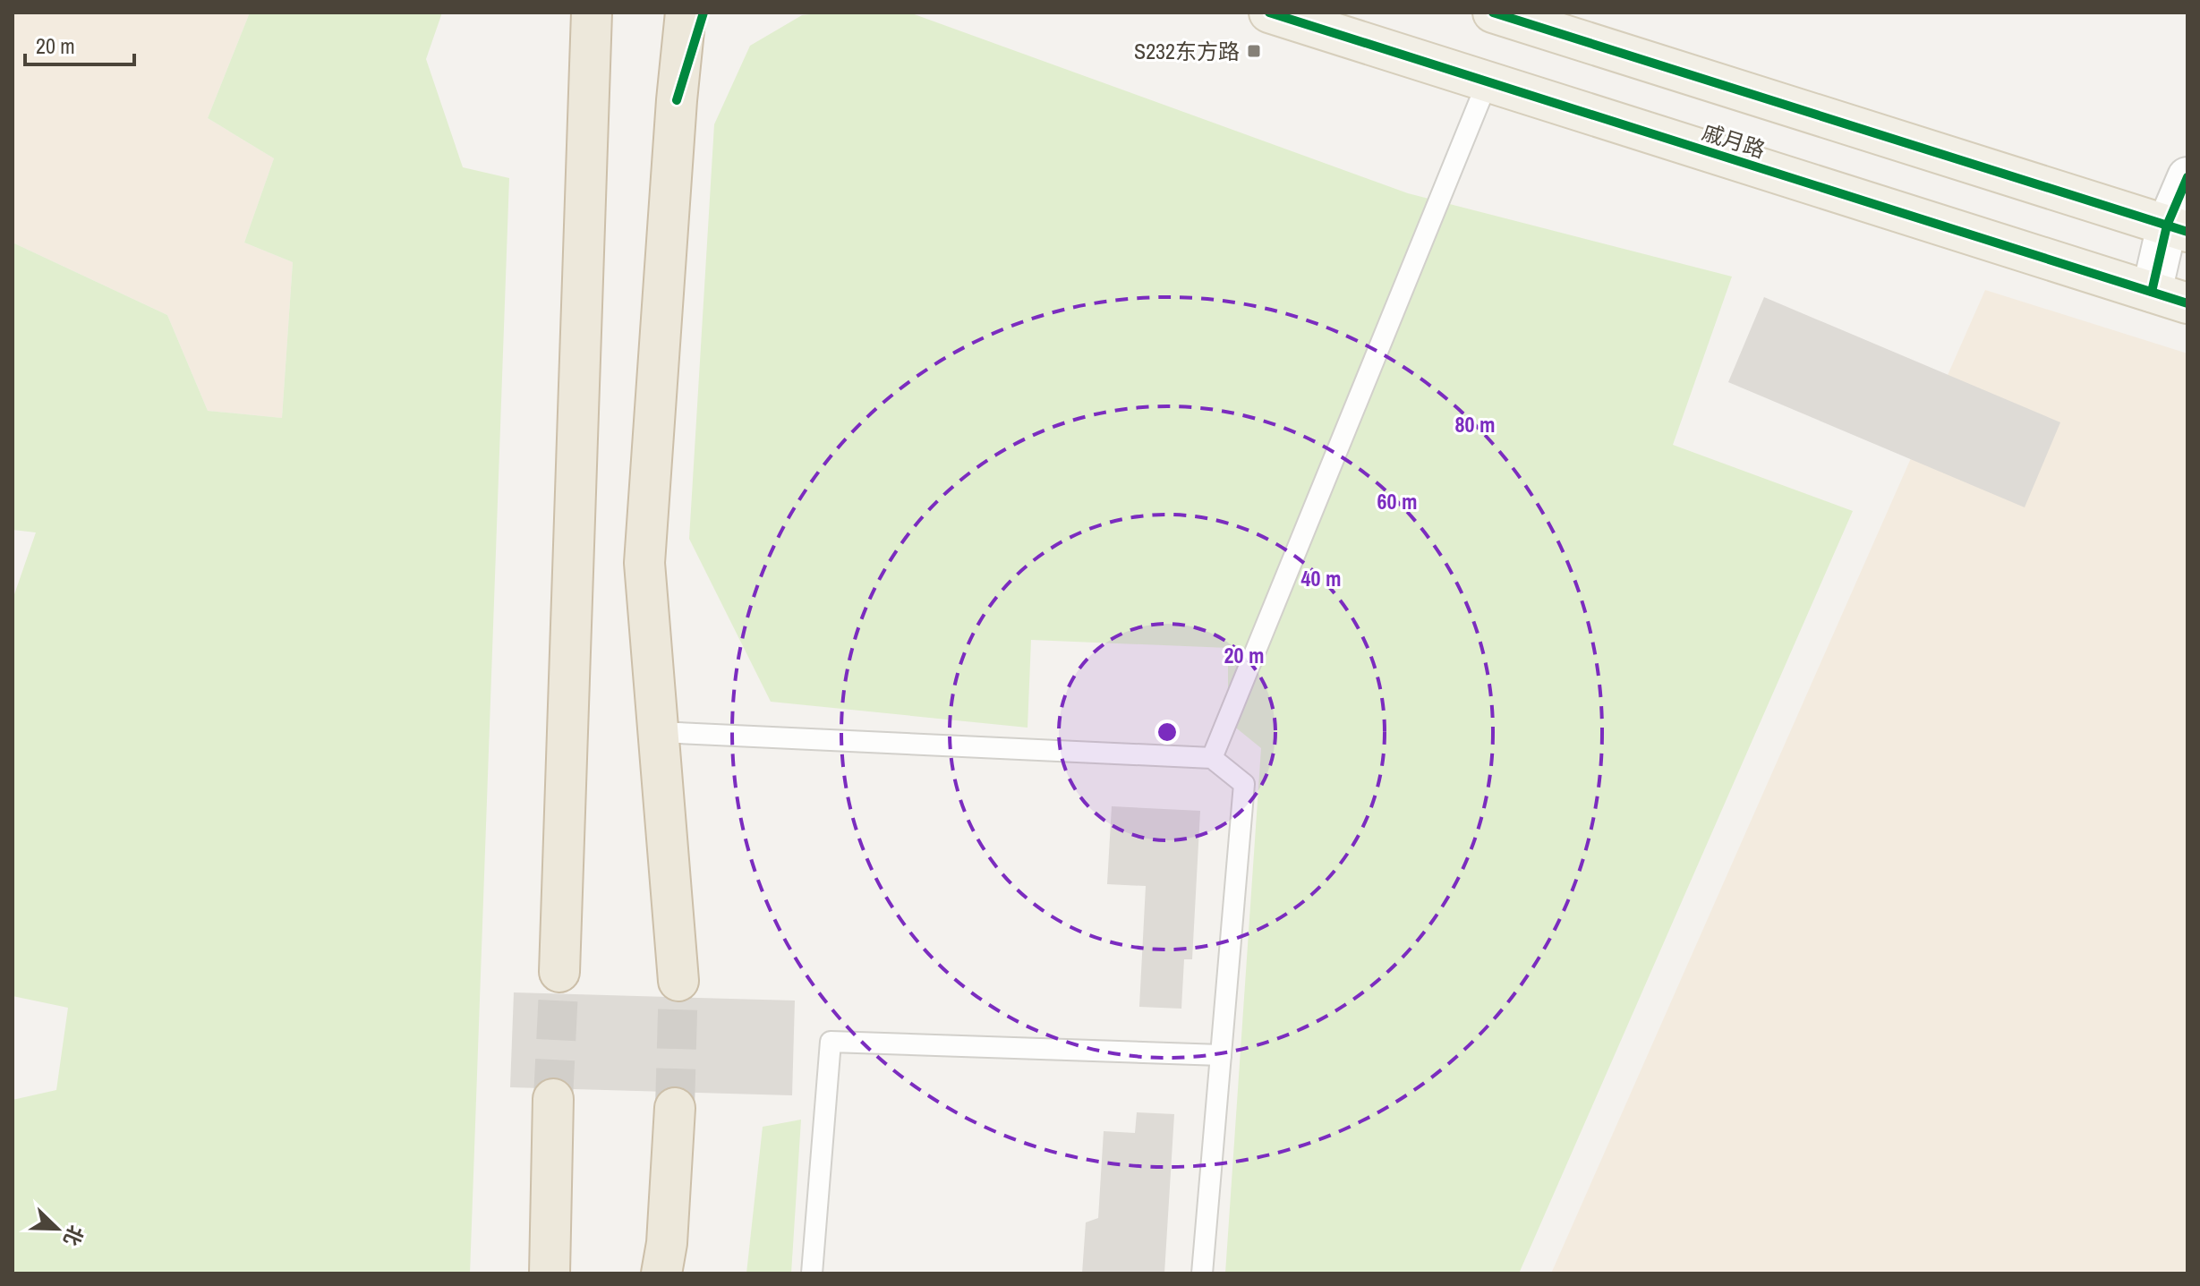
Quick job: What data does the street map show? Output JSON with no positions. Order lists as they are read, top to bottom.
{
  "streets": {
    "main road": ["戚月路"]
  },
  "places": {
    "transit": ["S232东方路"]
  },
  "scale_bar": "20 m",
  "north": "bottom right",
  "rings": [
    "80 m",
    "60 m",
    "40 m",
    "20 m"
  ]
}
